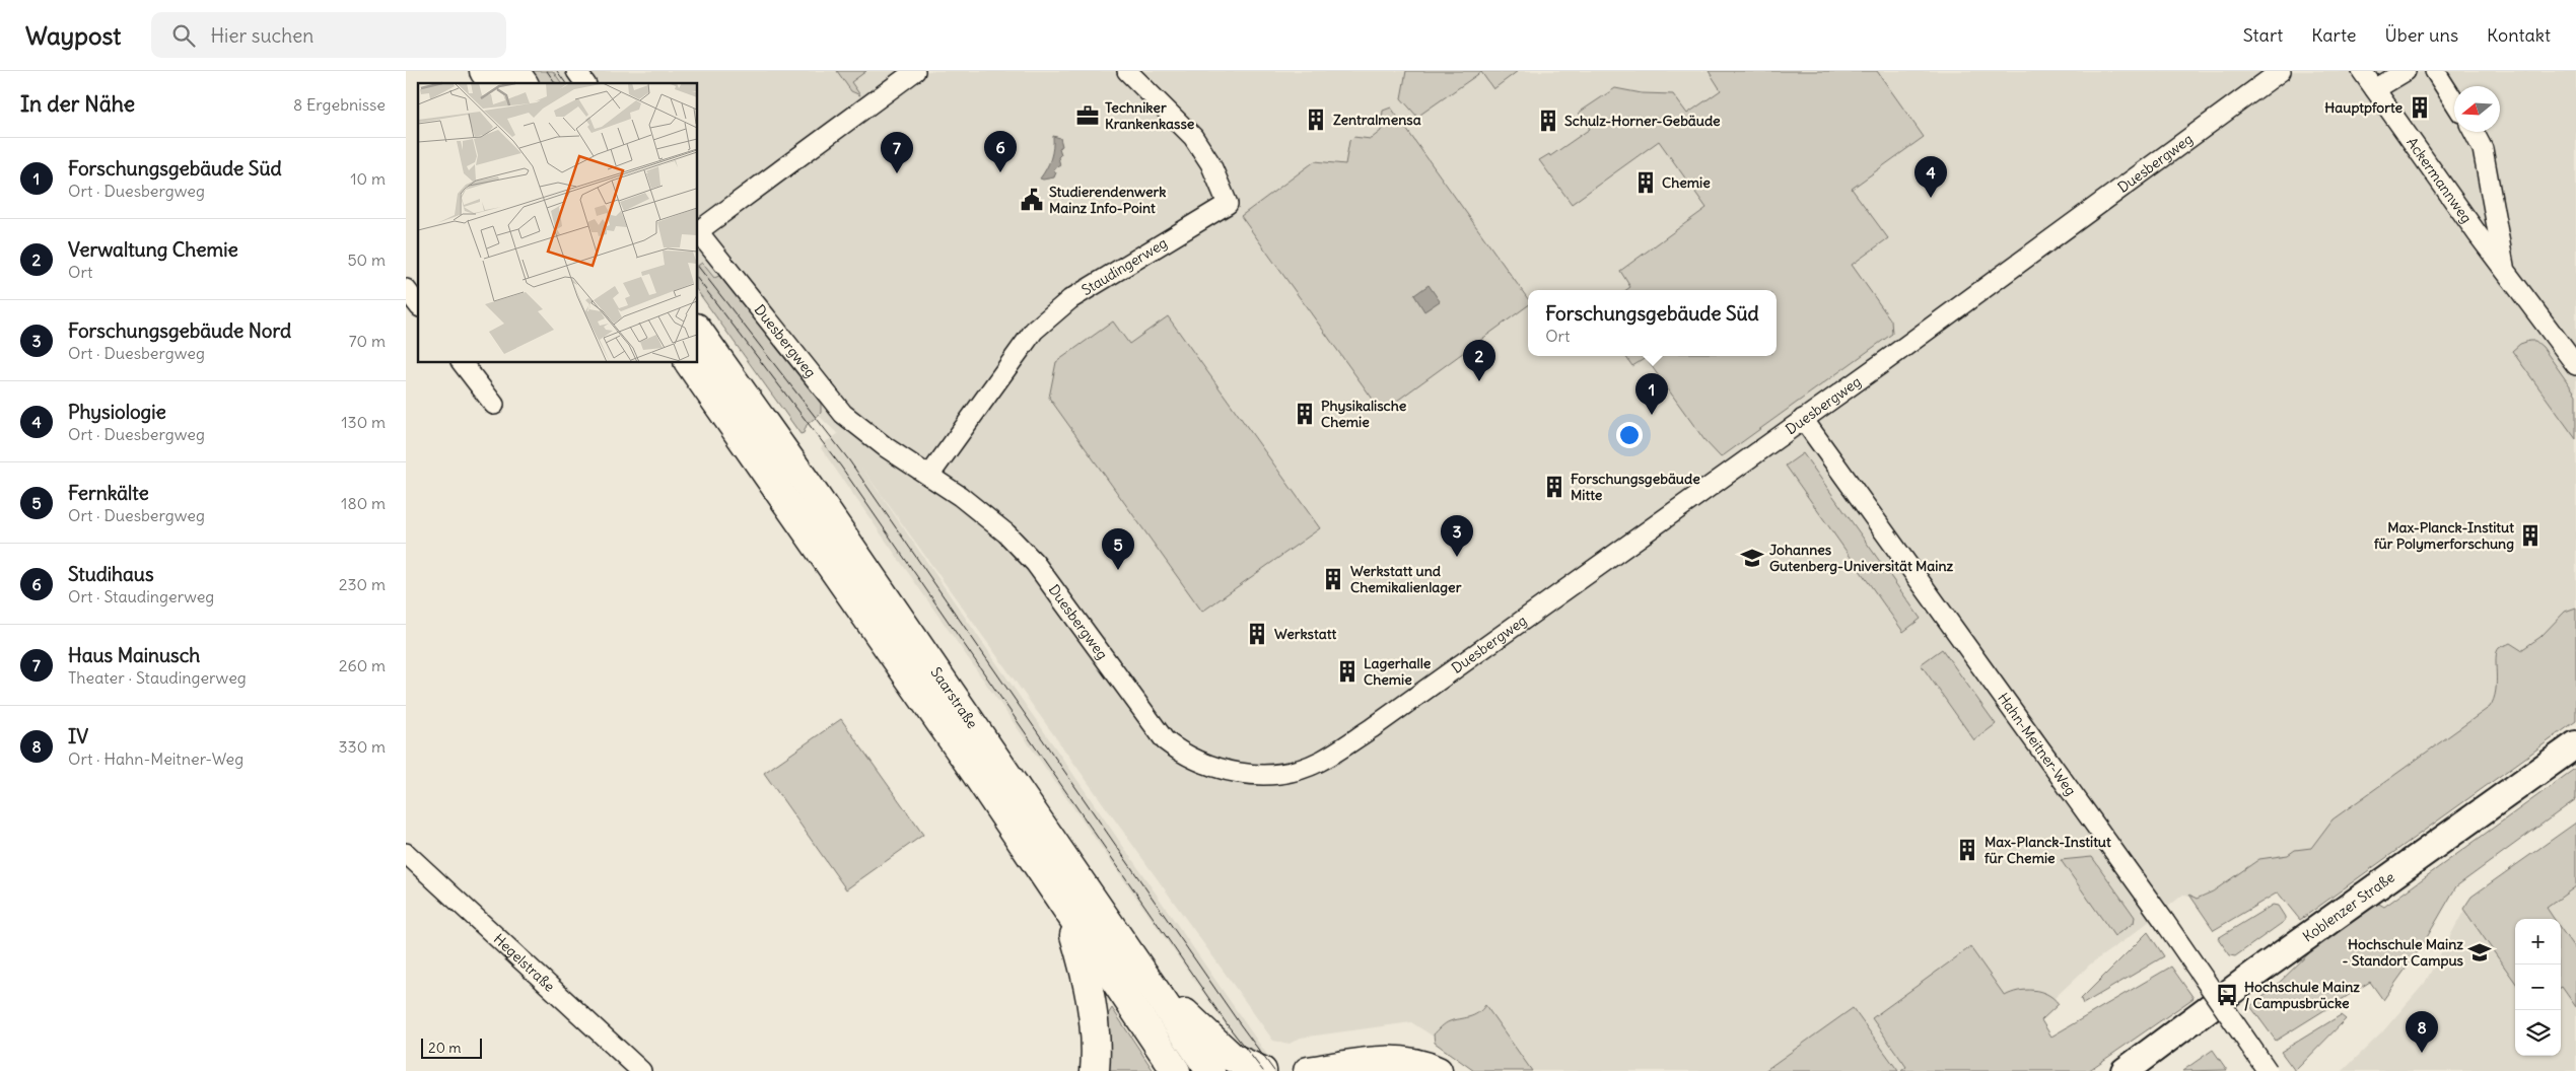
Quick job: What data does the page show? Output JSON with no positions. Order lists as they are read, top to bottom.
{
  "streets": {
    "highway": ["Saarstraße"],
    "main road": ["Koblenzer Straße"],
    "street": [
      "Duesbergweg",
      "Ackermannweg",
      "Staudingerweg",
      "Hahn-Meitner-Weg",
      "Hegelstraße"
    ]
  },
  "crossings": [
    ["Duesbergweg", "Staudingerweg"],
    ["Duesbergweg", "Hahn-Meitner-Weg"]
  ],
  "places": {
    "building": [
      "Hauptpforte",
      "Zentralmensa",
      "Schulz-Horner-Gebäude",
      "Chemie",
      "Physikalische Chemie",
      "Forschungsgebäude Mitte",
      "Max-Planck-Institut für Polymerforschung",
      "Werkstatt und Chemikalienlager",
      "Werkstatt",
      "Lagerhalle Chemie",
      "Max-Planck-Institut für Chemie"
    ],
    "office": ["Techniker Krankenkasse"],
    "public building": ["Studierendenwerk Mainz Info-Point"],
    "school or university": ["Johannes Gutenberg-Universität Mainz", "Hochschule Mainz - Standort Campus"],
    "bus stop": ["Hochschule Mainz / Campusbrücke"]
  },
  "scale_bar": "20 m",
  "north": "left",
  "page": {
    "header": "Waypost",
    "search": "Hier suchen",
    "nav": [
      "Start",
      "Karte",
      "Über uns",
      "Kontakt"
    ],
    "heading": ["In der Nähe", "8 Ergebnisse"],
    "pins": [
      "6",
      "7",
      "4",
      "2",
      "1",
      "3",
      "5",
      "8"
    ],
    "list": [
      {
        "mark": "1",
        "name": "Forschungsgebäude Süd",
        "note": "Ort · Duesbergweg",
        "value": "10 m"
      },
      {
        "mark": "2",
        "name": "Verwaltung Chemie",
        "note": "Ort",
        "value": "50 m"
      },
      {
        "mark": "3",
        "name": "Forschungsgebäude Nord",
        "note": "Ort · Duesbergweg",
        "value": "70 m"
      },
      {
        "mark": "4",
        "name": "Physiologie",
        "note": "Ort · Duesbergweg",
        "value": "130 m"
      },
      {
        "mark": "5",
        "name": "Fernkälte",
        "note": "Ort · Duesbergweg",
        "value": "180 m"
      },
      {
        "mark": "6",
        "name": "Studihaus",
        "note": "Ort · Staudingerweg",
        "value": "230 m"
      },
      {
        "mark": "7",
        "name": "Haus Mainusch",
        "note": "Theater · Staudingerweg",
        "value": "260 m"
      },
      {
        "mark": "8",
        "name": "IV",
        "note": "Ort · Hahn-Meitner-Weg",
        "value": "330 m"
      }
    ],
    "popup": ["Forschungsgebäude Süd", "Ort"],
    "map_buttons": ["+", "−"],
    "scale": "20 m"
  }
}
